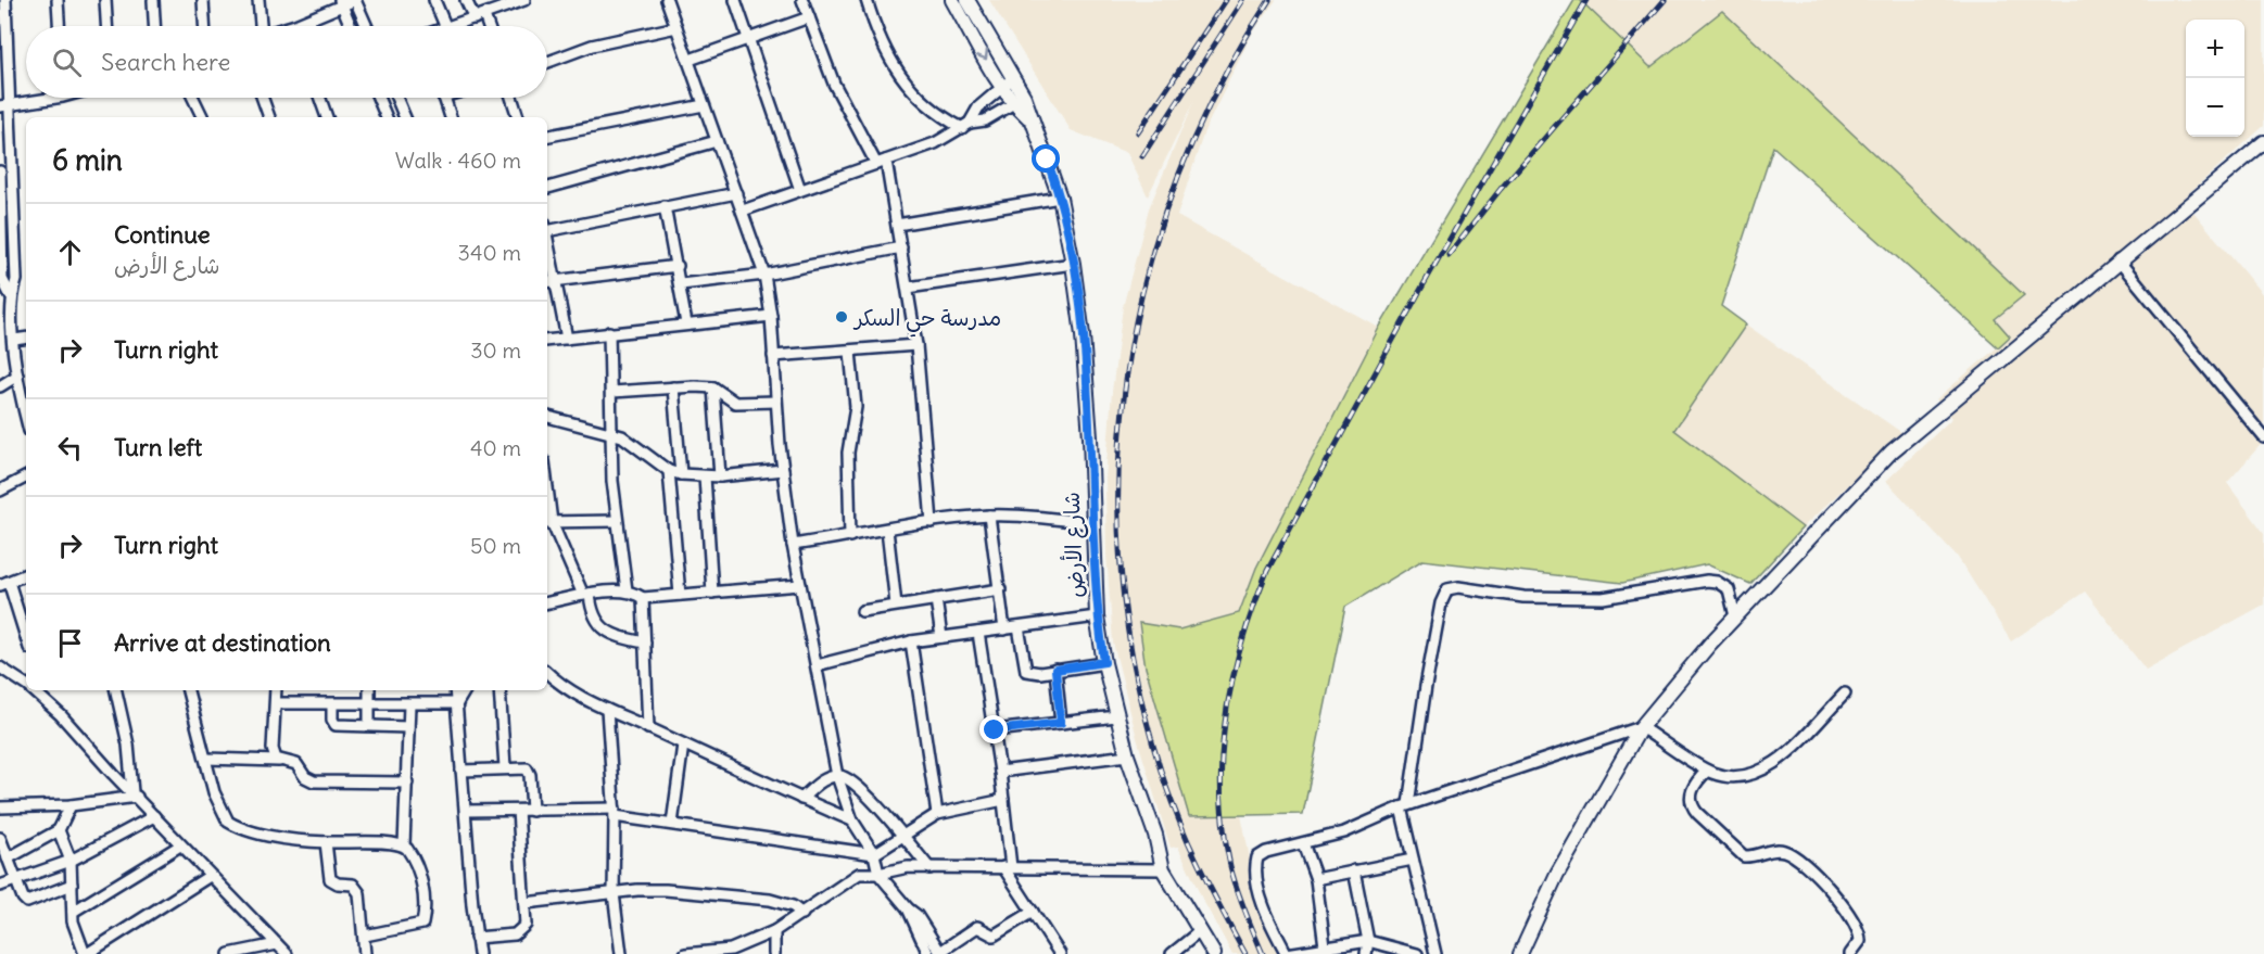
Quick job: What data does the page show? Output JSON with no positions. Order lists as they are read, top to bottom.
{
  "streets": {
    "main road": ["شارع الأرض"]
  },
  "places": ["مدرسة حي السكر"],
  "page": {
    "map_buttons": ["+", "−"],
    "search": "Search here",
    "heading": ["6 min", "Walk · 460 m"],
    "list": [
      ["Continue", "شارع الأرض", "340 m"],
      ["Turn right", "30 m"],
      ["Turn left", "40 m"],
      ["Turn right", "50 m"],
      "Arrive at destination"
    ]
  }
}
